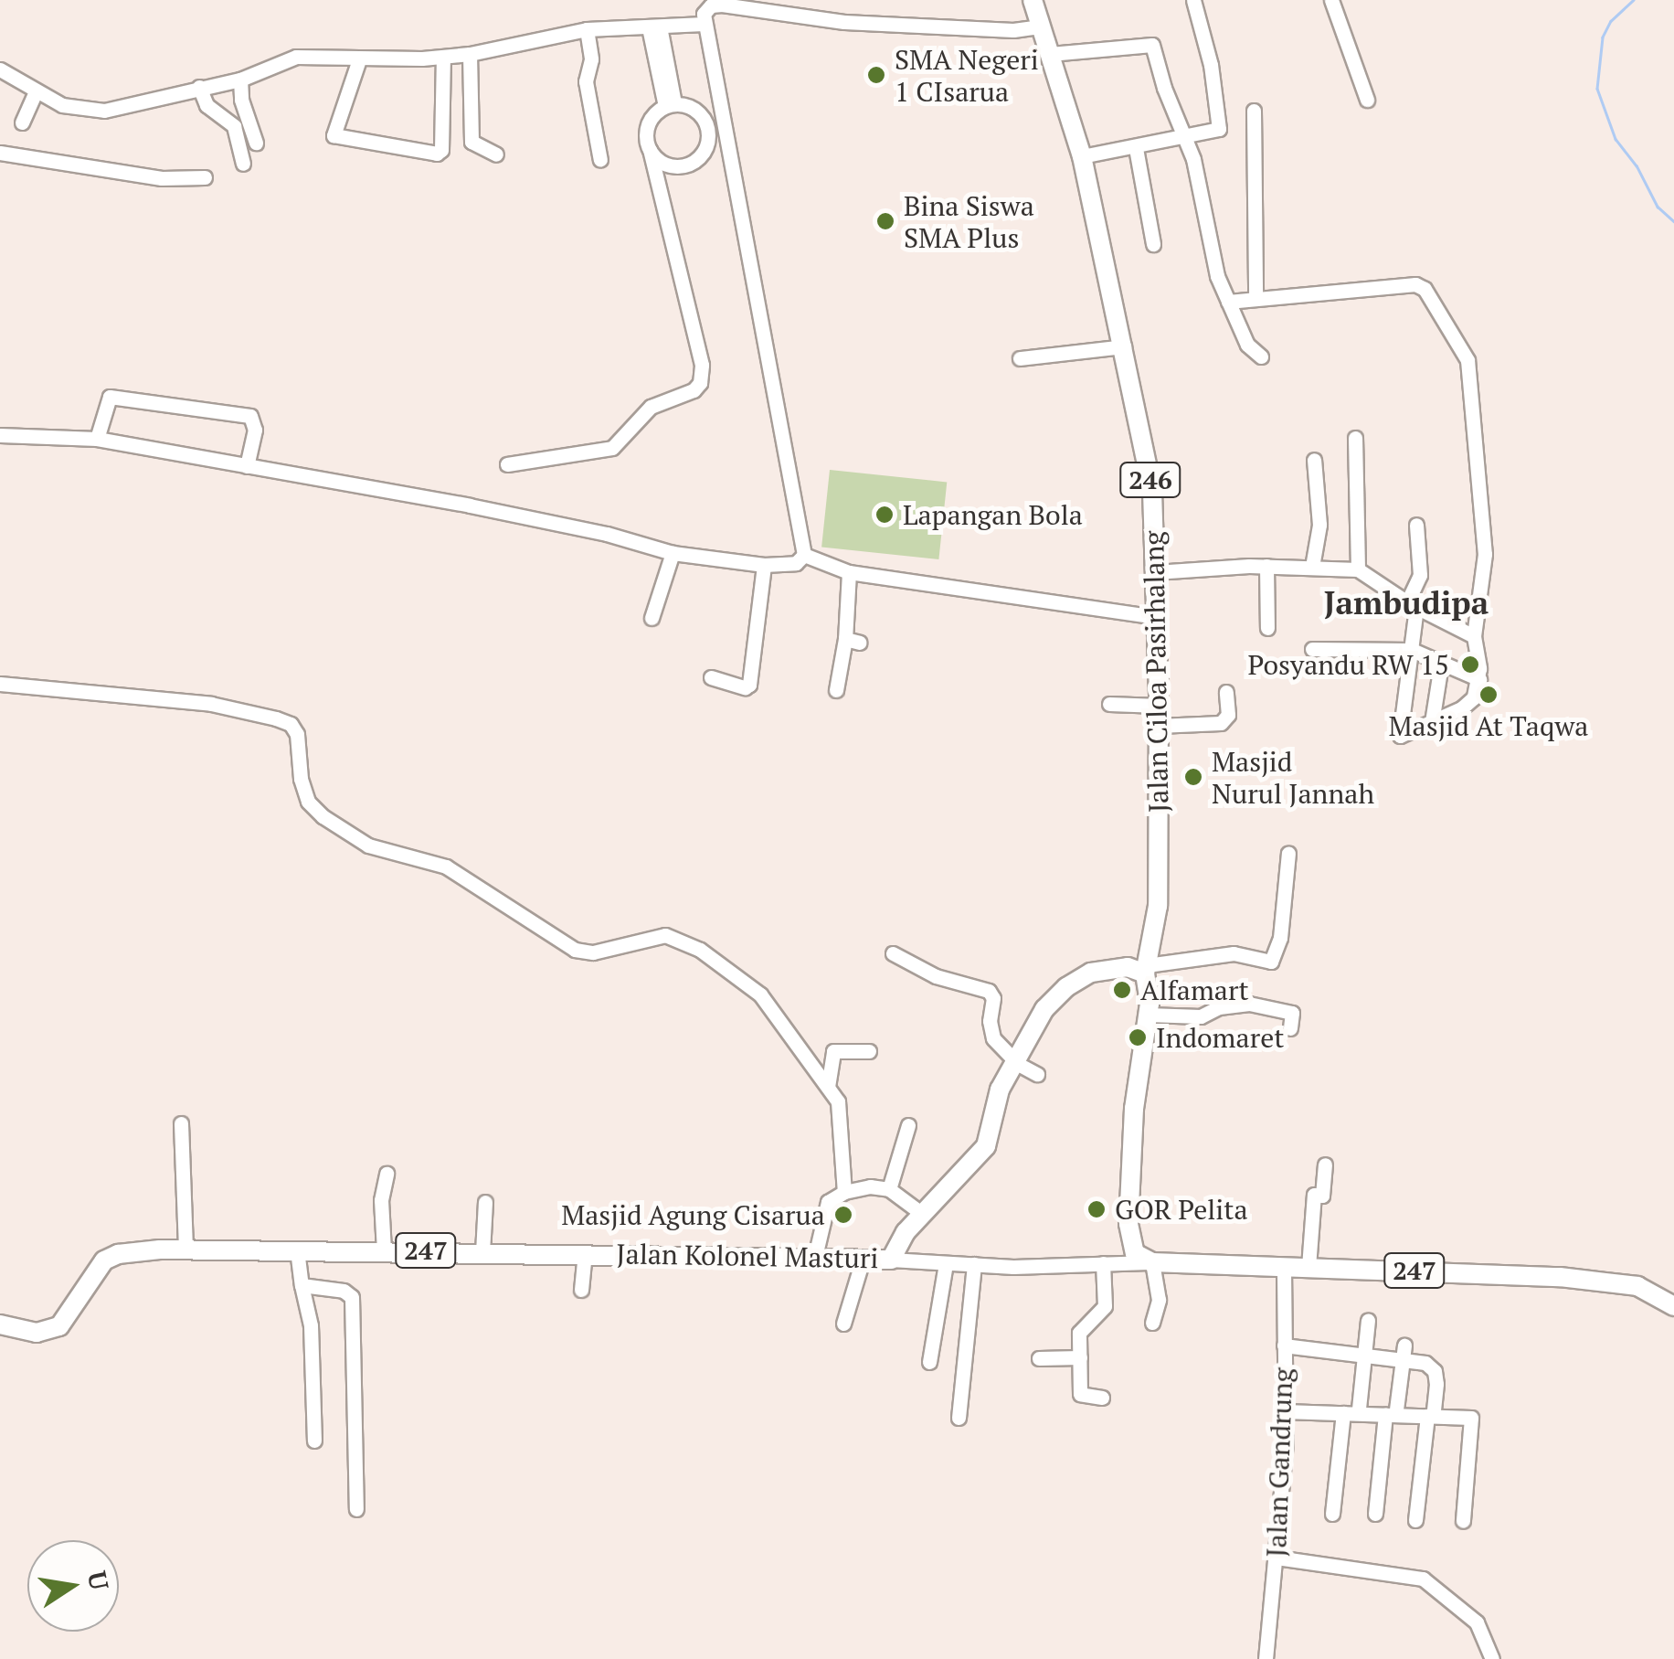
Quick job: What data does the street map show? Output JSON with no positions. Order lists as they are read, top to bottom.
{
  "streets": {
    "main road": [
      "246",
      "Jalan Ciloa Pasirhalang",
      "247",
      "Jalan Kolonel Masturi"
    ],
    "street": ["Jalan Gandrung"]
  },
  "crossings": [
    ["Jalan Ciloa Pasirhalang", "Jalan Kolonel Masturi"],
    ["247", "Jalan Gandrung"]
  ],
  "districts": ["Jambudipa"],
  "places": [
    "SMA Negeri 1 CIsarua",
    "Bina Siswa SMA Plus",
    "Lapangan Bola",
    "Posyandu RW 15",
    "Masjid At Taqwa",
    "Masjid Nurul Jannah",
    "Alfamart",
    "Indomaret",
    "GOR Pelita",
    "Masjid Agung Cisarua"
  ],
  "north": "right"
}
